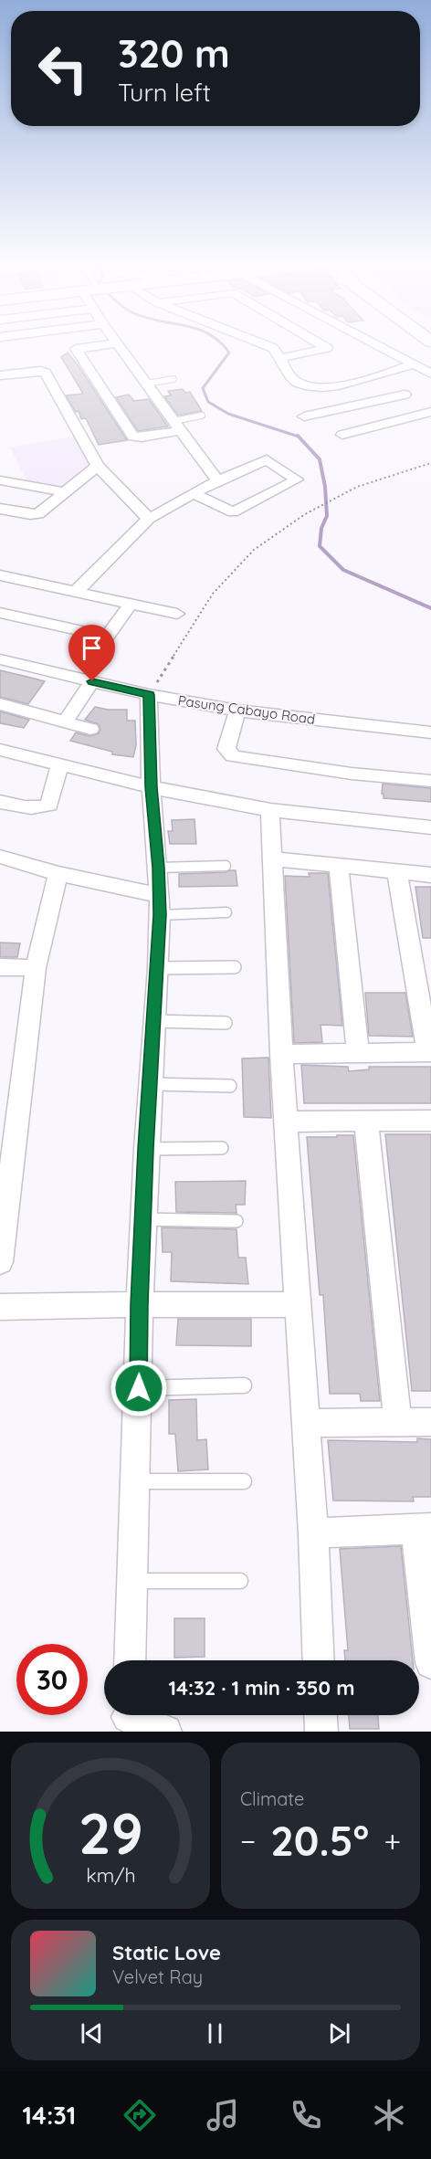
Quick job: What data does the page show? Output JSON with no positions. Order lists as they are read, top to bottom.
{
  "streets": {
    "street": ["Pasung Cabayo Road"]
  },
  "page": {
    "turn": ["320 m", "Turn left"],
    "limit": "30",
    "trip": "14:32 · 1 min · 350 m",
    "tile": "Climate",
    "heat": ["−", "20.5°", "+"],
    "song": ["Static Love", "Velvet Ray"],
    "tabs": "14:31",
    "gauge": ["29", "km/h"]
  }
}
